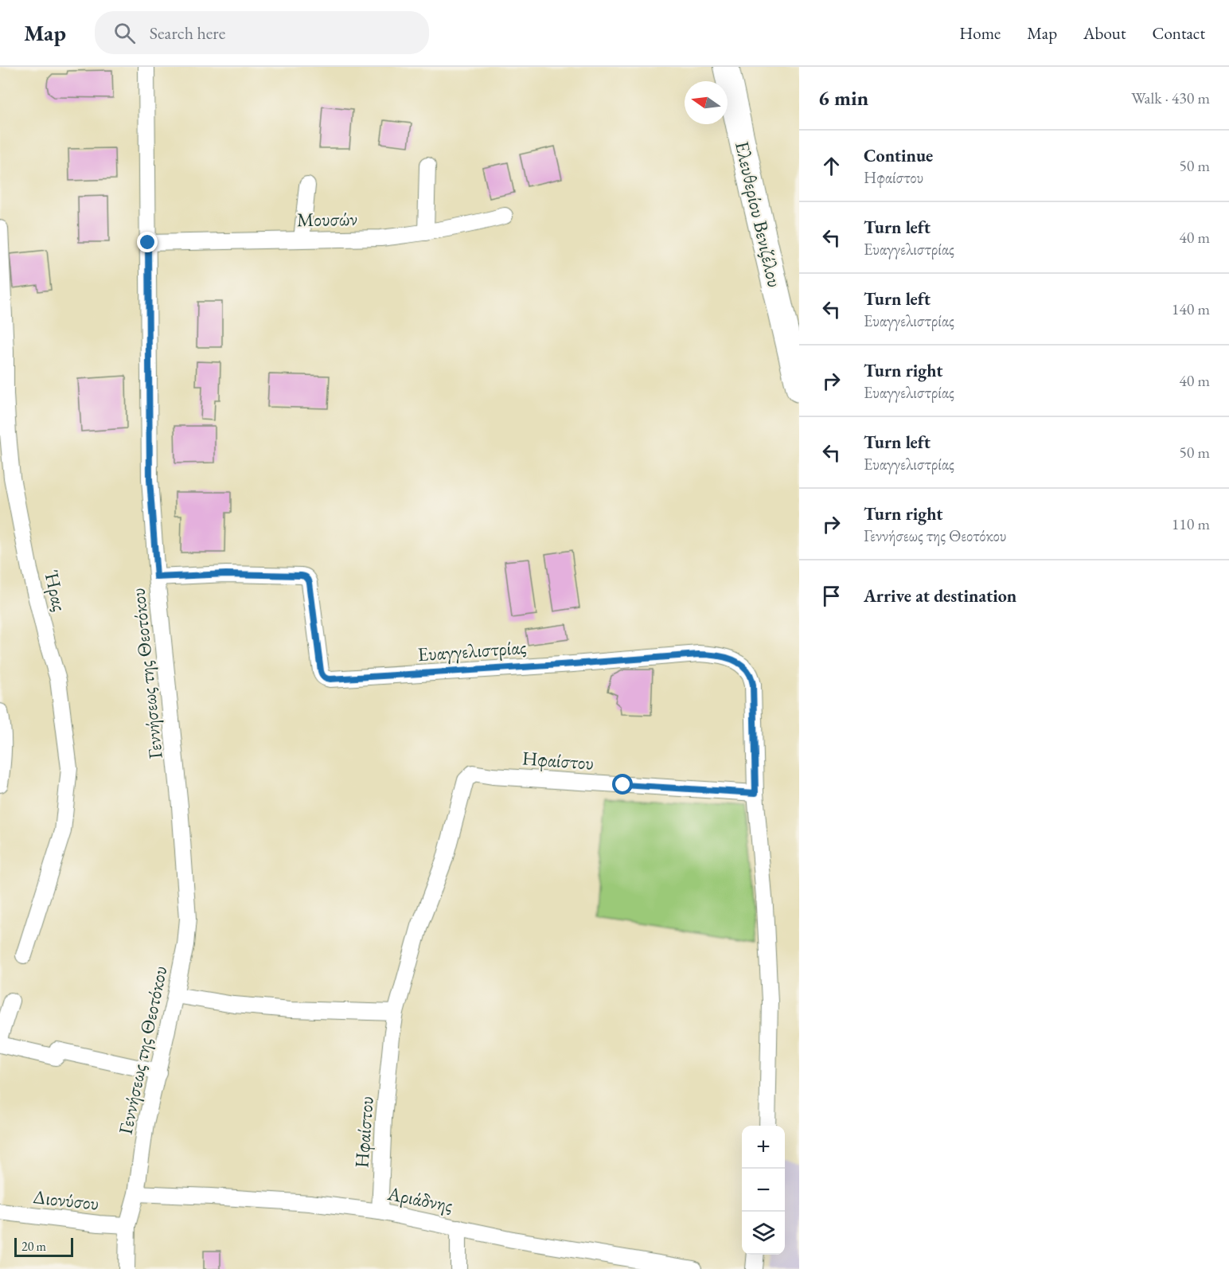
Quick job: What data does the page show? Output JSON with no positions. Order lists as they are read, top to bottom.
{
  "streets": {
    "main road": ["Ελευθερίου Βενιζέλου"],
    "street": [
      "Μουσών",
      "Ήρας",
      "Ευαγγελιστρίας",
      "Γεννήσεως της Θεοτόκου",
      "Ηφαίστου",
      "Αριάδνης",
      "Διονύσου"
    ]
  },
  "crossings": [
    ["Μουσών", "Γεννήσεως της Θεοτόκου"],
    ["Ευαγγελιστρίας", "Γεννήσεως της Θεοτόκου"],
    ["Ευαγγελιστρίας", "Ηφαίστου"],
    ["Γεννήσεως της Θεοτόκου", "Αριάδνης"],
    ["Γεννήσεως της Θεοτόκου", "Διονύσου"],
    ["Ηφαίστου", "Αριάδνης"]
  ],
  "scale_bar": "20 m",
  "north": "left",
  "page": {
    "header": "Map",
    "search": "Search here",
    "nav": [
      "Home",
      "Map",
      "About",
      "Contact"
    ],
    "heading": ["6 min", "Walk · 430 m"],
    "list": [
      ["Continue", "Ηφαίστου", "50 m"],
      ["Turn left", "Ευαγγελιστρίας", "40 m"],
      ["Turn left", "Ευαγγελιστρίας", "140 m"],
      ["Turn right", "Ευαγγελιστρίας", "40 m"],
      ["Turn left", "Ευαγγελιστρίας", "50 m"],
      ["Turn right", "Γεννήσεως της Θεοτόκου", "110 m"],
      "Arrive at destination"
    ],
    "map_buttons": ["+", "−"],
    "scale": "20 m"
  }
}
